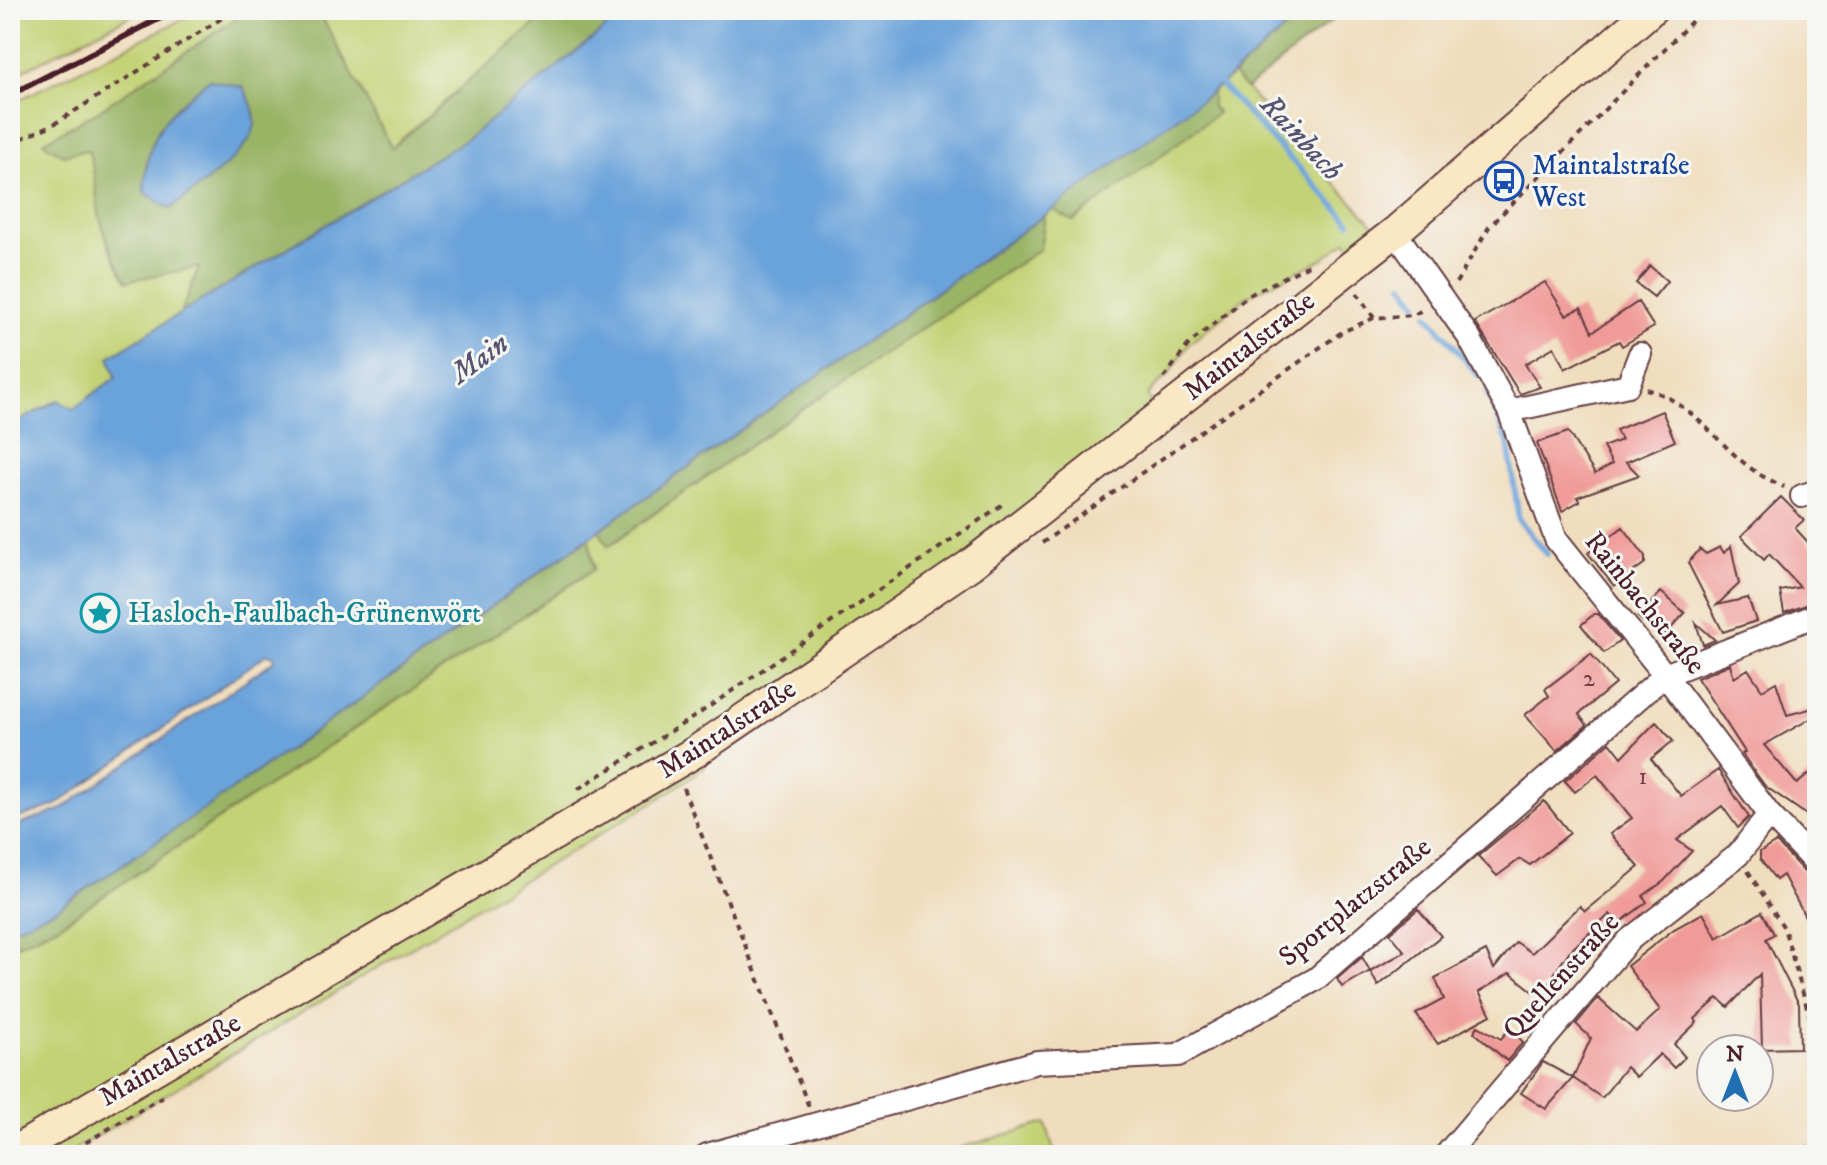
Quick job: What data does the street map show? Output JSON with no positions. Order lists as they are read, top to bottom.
{
  "streets": {
    "main road": ["Maintalstraße"],
    "street": ["Rainbachstraße", "Sportplatzstraße", "Quellenstraße"]
  },
  "crossings": [
    ["Maintalstraße", "Rainbachstraße"],
    ["Rainbachstraße", "Sportplatzstraße"],
    ["Rainbachstraße", "Quellenstraße"]
  ],
  "water": ["Rainbach", "Main"],
  "places": {
    "bus stop": ["Maintalstraße West"],
    "place": ["Hasloch-Faulbach-Grünenwört"]
  },
  "house_numbers": ["2", "1"],
  "north": "top"
}
